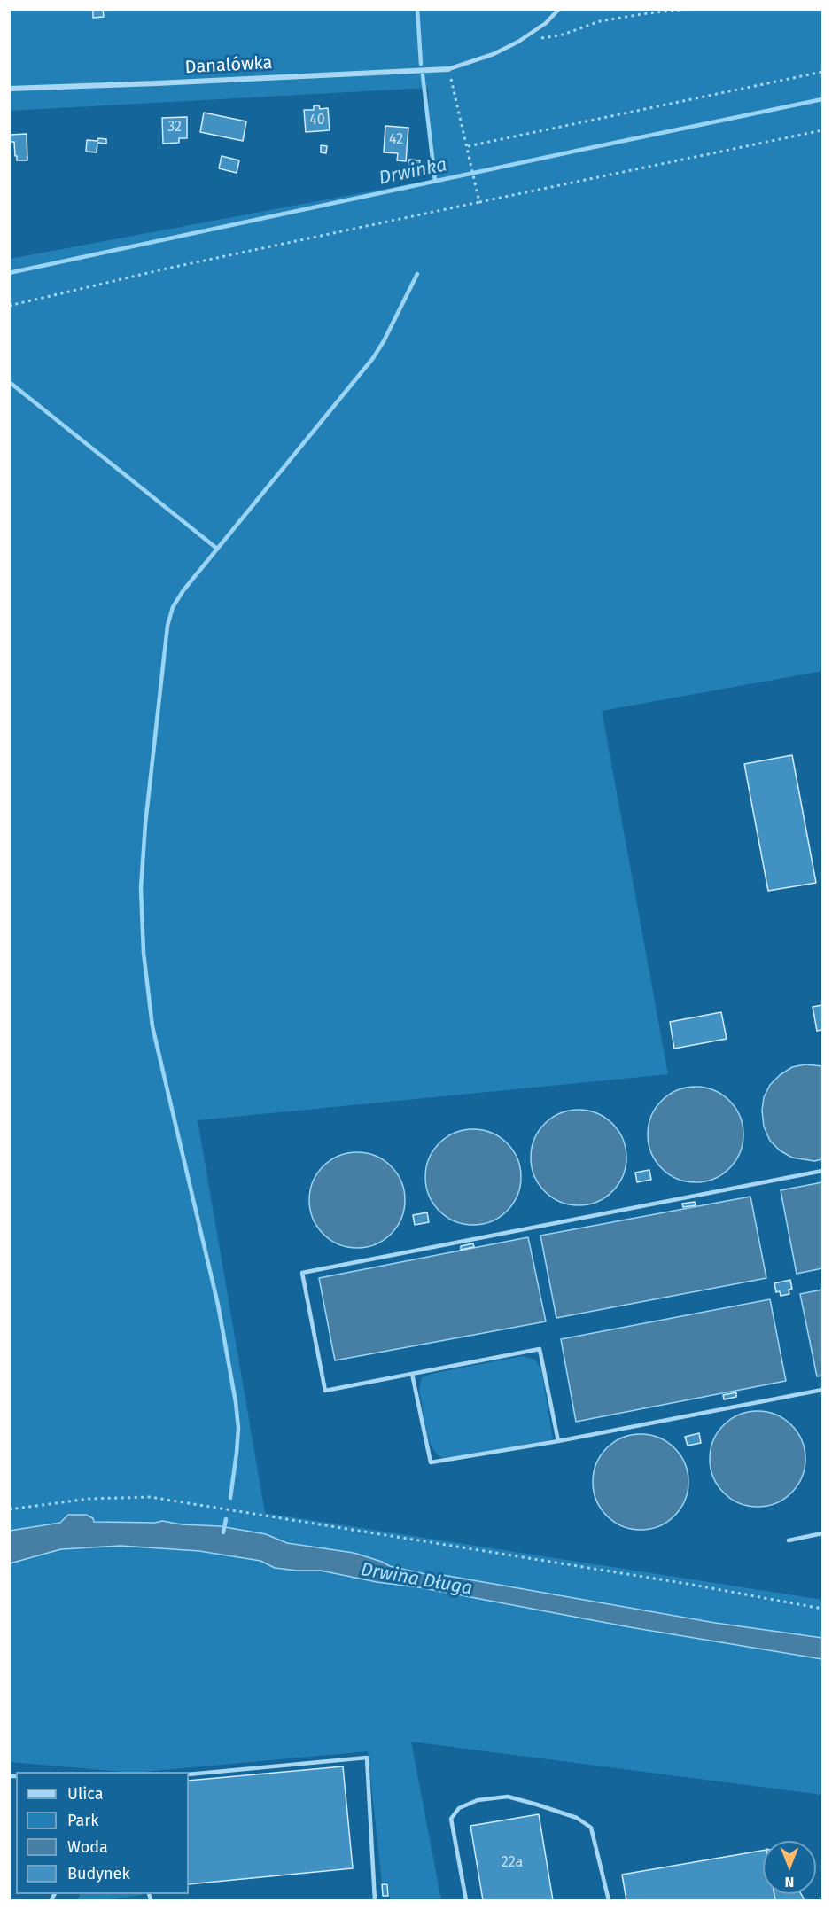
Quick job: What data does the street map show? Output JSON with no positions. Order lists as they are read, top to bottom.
{
  "streets": {
    "street": ["Danalówka"]
  },
  "water": ["Drwinka", "Drwina Długa"],
  "house_numbers": [
    "40",
    "32",
    "42",
    "22a"
  ],
  "legend": [
    "Ulica",
    "Park",
    "Woda",
    "Budynek"
  ],
  "north": "bottom"
}
